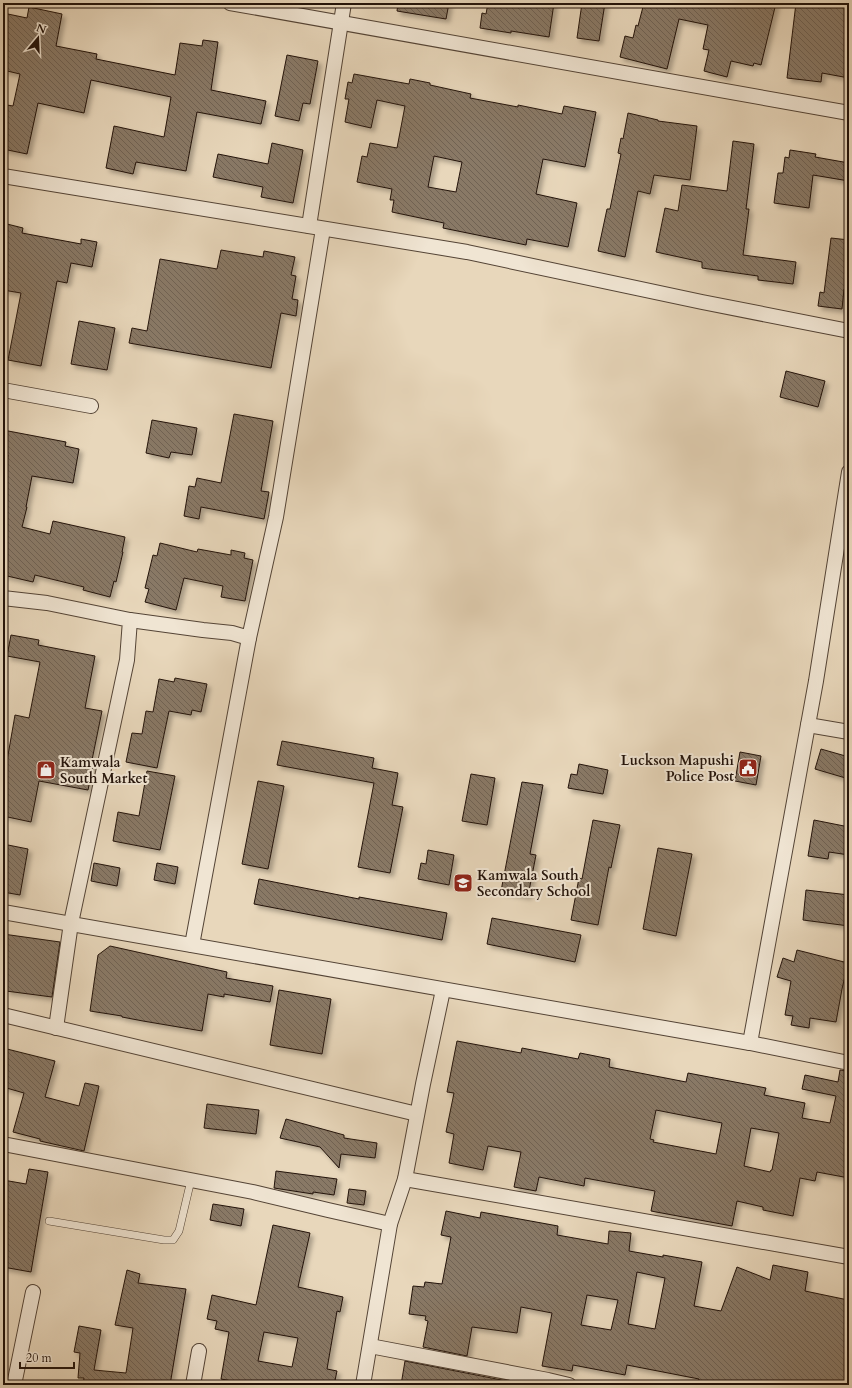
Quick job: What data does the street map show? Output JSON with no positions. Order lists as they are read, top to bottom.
{
  "places": {
    "public building": ["Luckson Mapushi Police Post"],
    "shop": ["Kamwala South Market"],
    "school or university": ["Kamwala South Secondary School"]
  },
  "scale_bar": "20 m",
  "north": "top"
}
